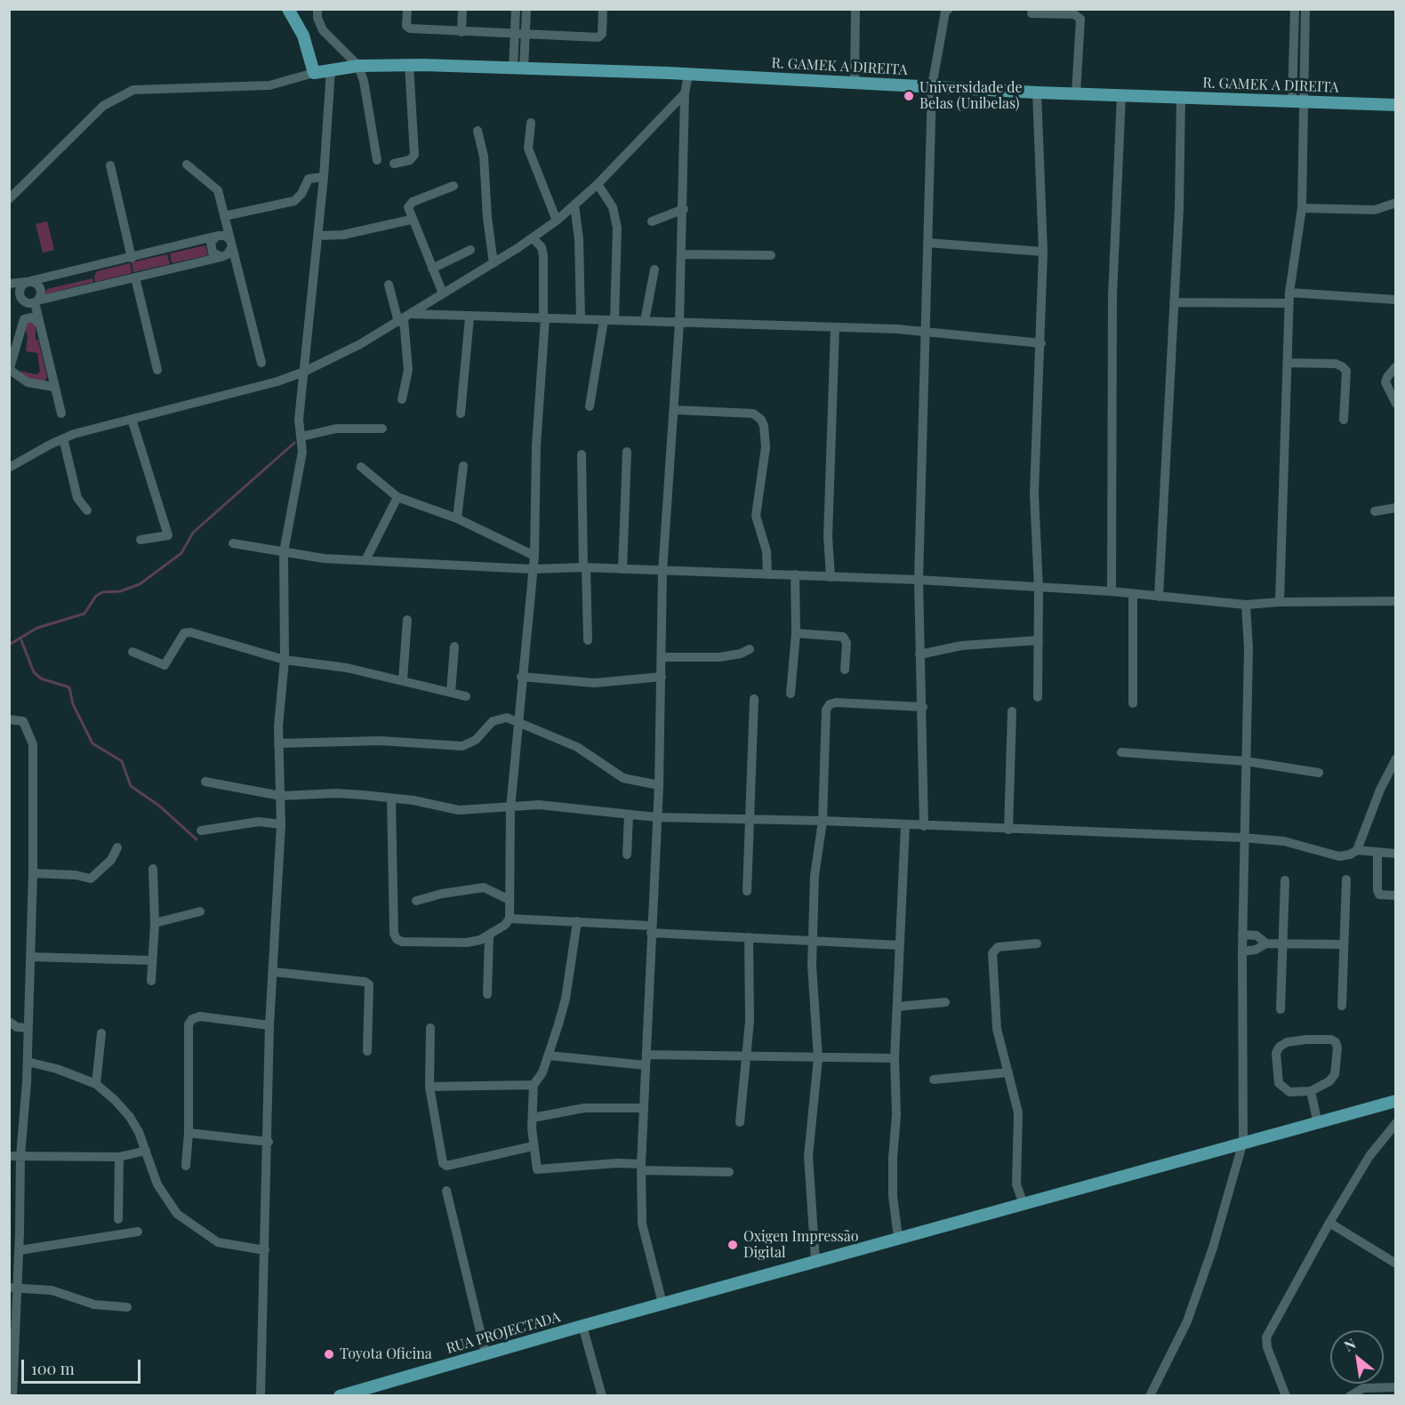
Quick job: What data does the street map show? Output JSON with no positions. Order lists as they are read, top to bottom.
{
  "streets": {
    "main road": ["R. GAMEK A DIREITA", "RUA PROJECTADA"]
  },
  "places": ["Universidade de Belas (Unibelas)", "Oxigen Impressão Digital", "Toyota Oficina"],
  "scale_bar": "100 m",
  "north": "top left"
}
